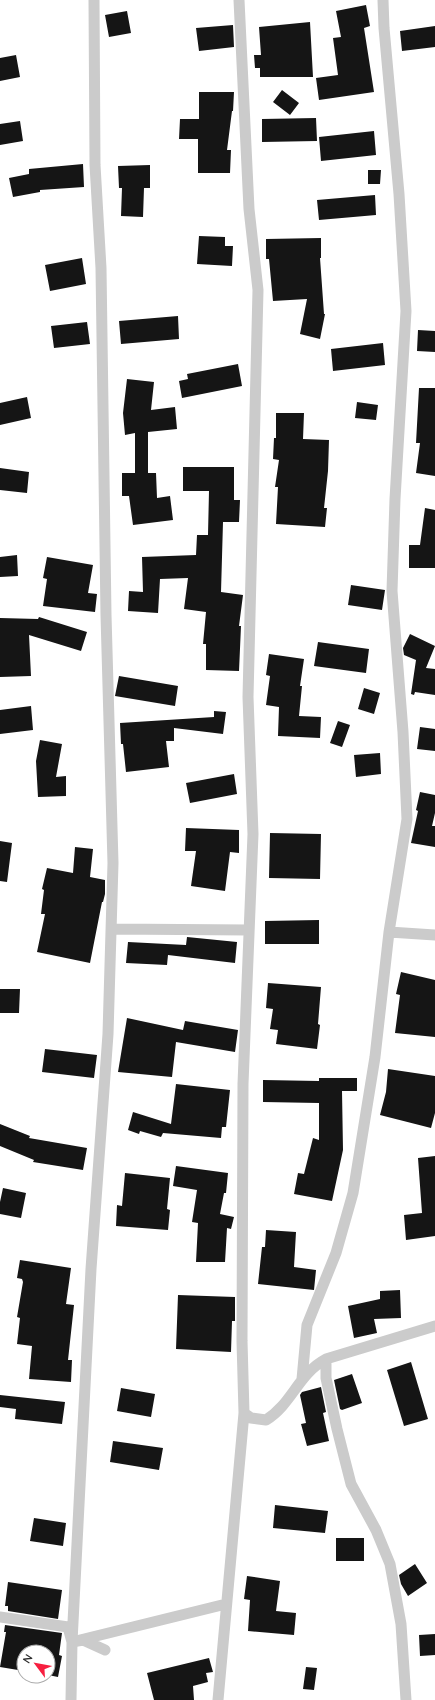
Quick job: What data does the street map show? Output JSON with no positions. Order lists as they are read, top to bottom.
{
  "north": "top left"
}
